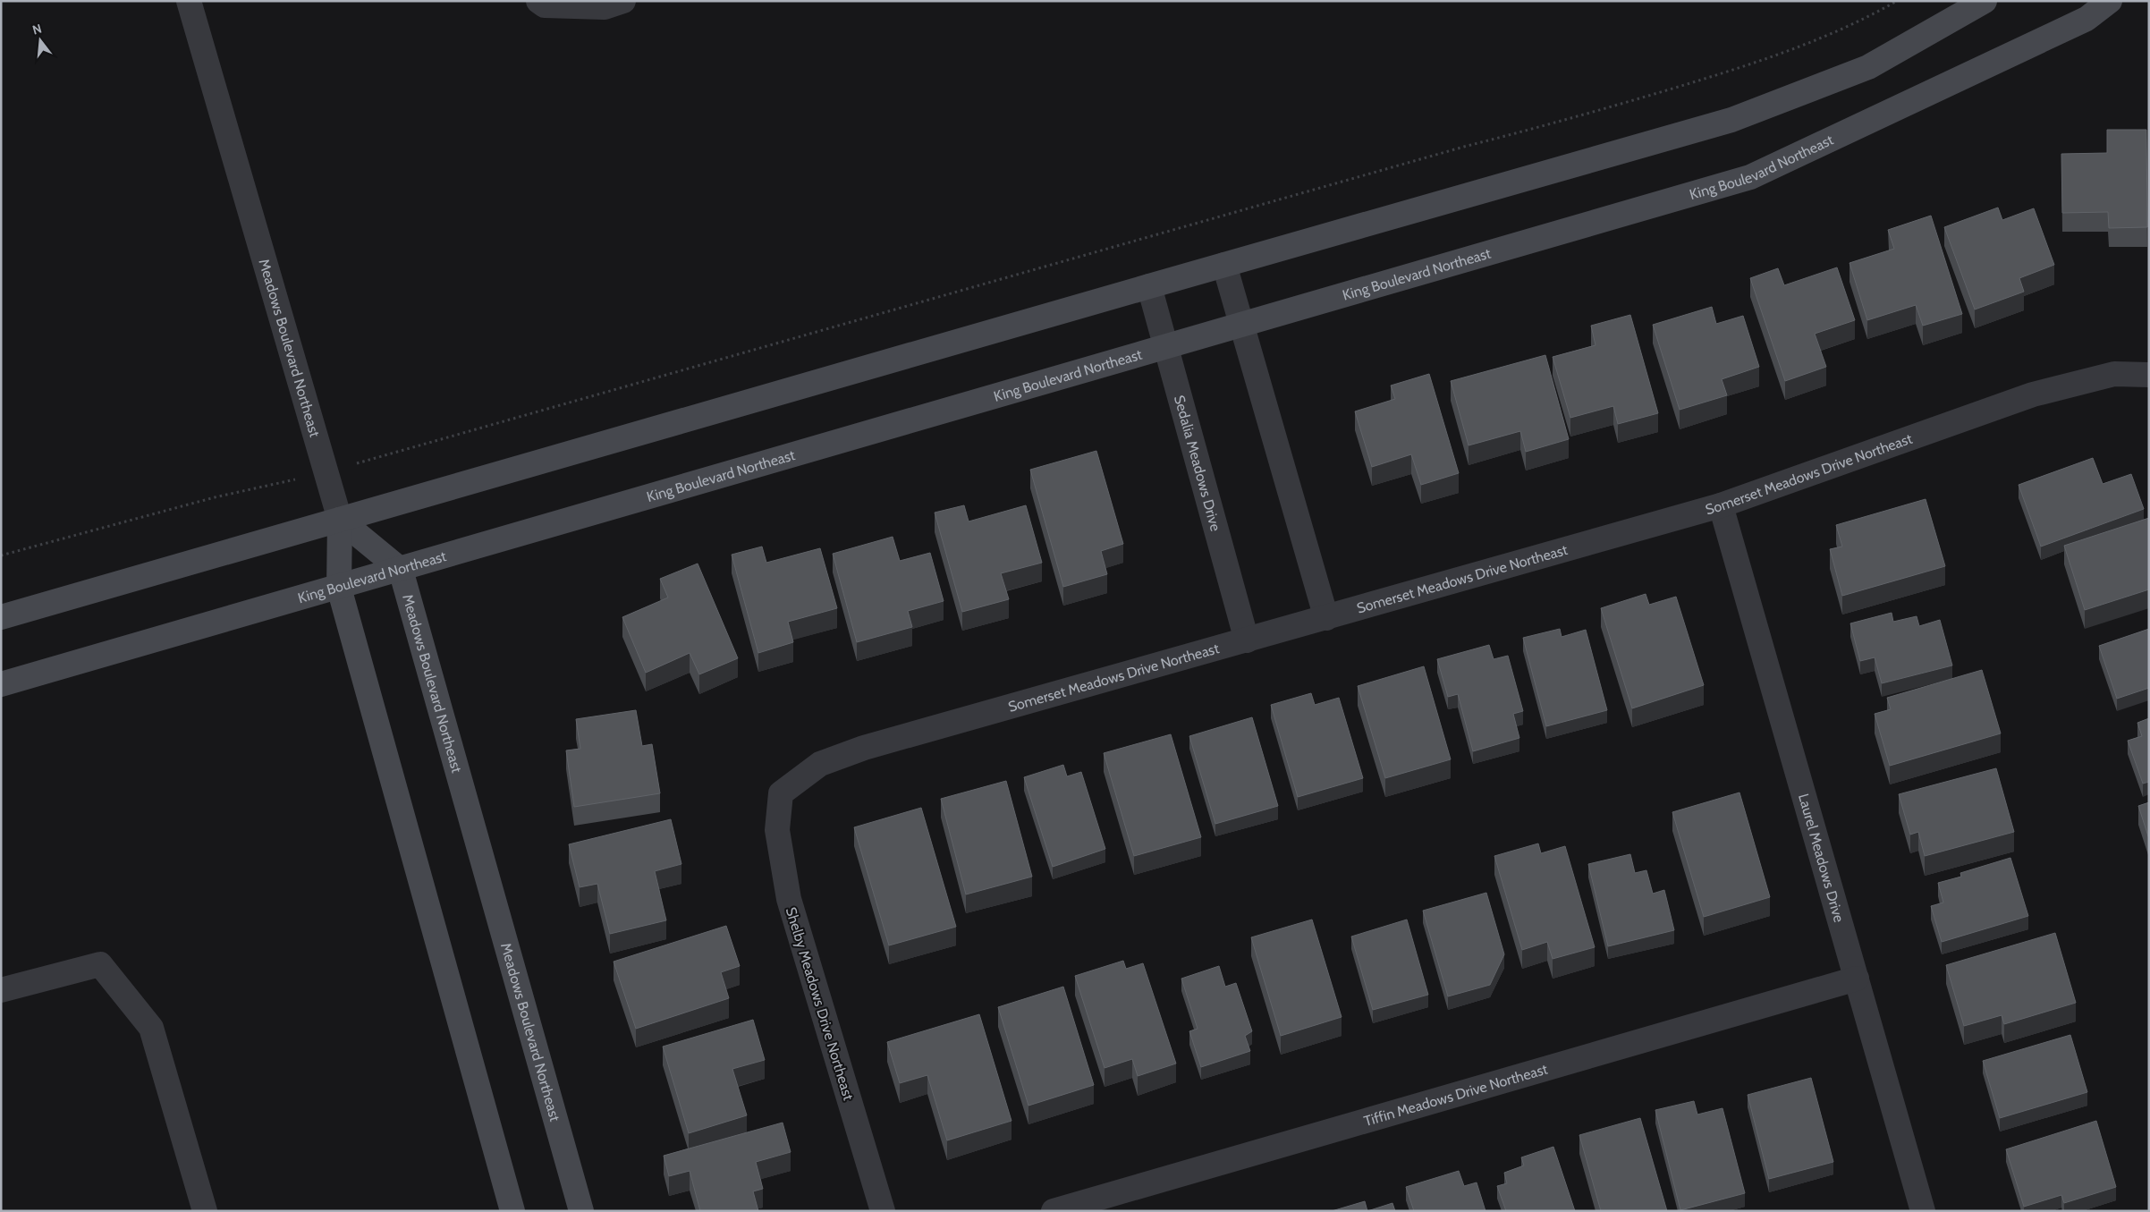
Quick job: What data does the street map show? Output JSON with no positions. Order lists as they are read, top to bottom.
{
  "streets": {
    "street": [
      "King Boulevard Northeast",
      "Meadows Boulevard Northeast",
      "Sedalia Meadows Drive",
      "Somerset Meadows Drive Northeast",
      "Laurel Meadows Drive",
      "Shelby Meadows Drive Northeast",
      "Tiffin Meadows Drive Northeast"
    ]
  },
  "crossings": [
    ["King Boulevard Northeast", "Meadows Boulevard Northeast"],
    ["King Boulevard Northeast", "Sedalia Meadows Drive"],
    ["Sedalia Meadows Drive", "Somerset Meadows Drive Northeast"],
    ["Somerset Meadows Drive Northeast", "Laurel Meadows Drive"],
    ["Somerset Meadows Drive Northeast", "Shelby Meadows Drive Northeast"],
    ["Laurel Meadows Drive", "Tiffin Meadows Drive Northeast"]
  ],
  "north": "top"
}
